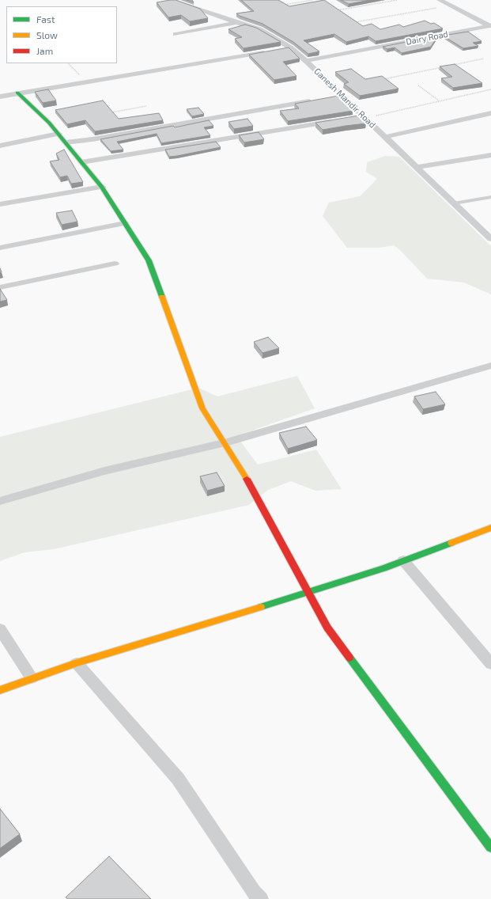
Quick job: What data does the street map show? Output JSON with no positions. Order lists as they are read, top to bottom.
{
  "streets": {
    "street": ["Dairy Road", "Ganesh Mandir Road"]
  },
  "crossings": [
    ["Dairy Road", "Ganesh Mandir Road"]
  ],
  "legend": ["Fast", "Slow", "Jam"]
}
